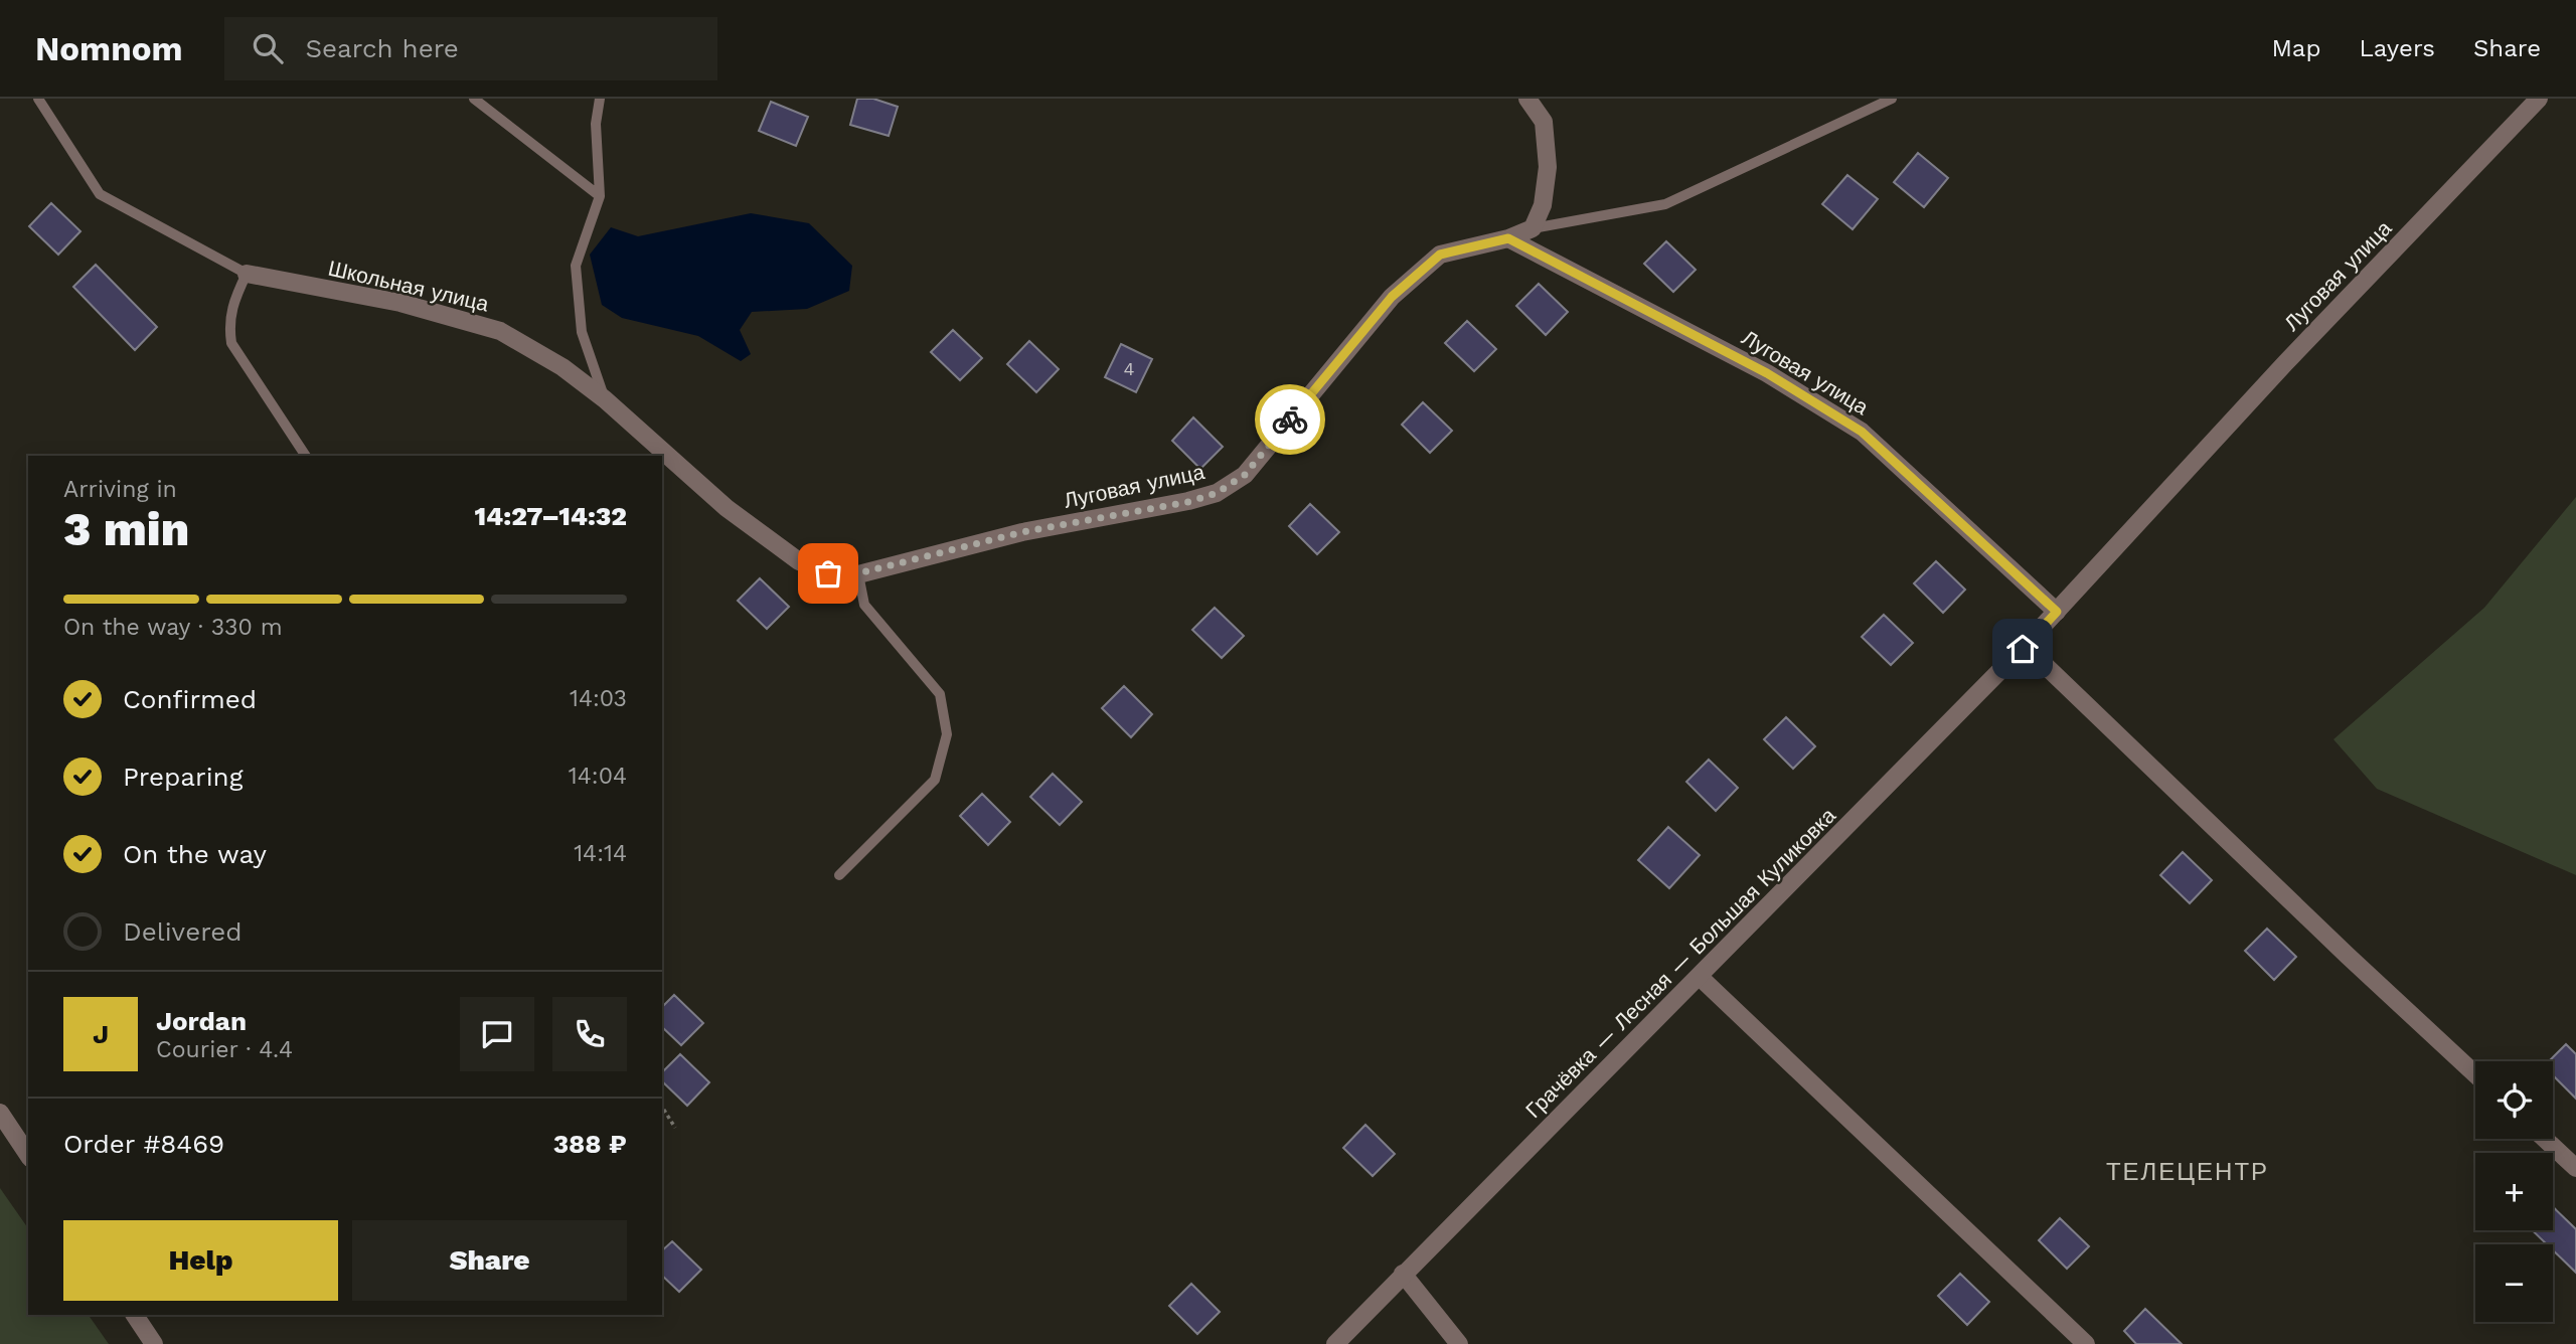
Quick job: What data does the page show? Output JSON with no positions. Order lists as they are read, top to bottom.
{
  "streets": {
    "street": ["Луговая улица", "Школьная улица", "Грачёвка — Лесная — Большая Куликовка"]
  },
  "crossings": [
    ["Луговая улица", "Школьная улица"],
    ["Луговая улица", "Грачёвка — Лесная — Большая Куликовка"]
  ],
  "districts": ["ТЕЛЕЦЕНТР"],
  "house_numbers": ["4"],
  "page": {
    "header": "Nomnom",
    "search": "Search here",
    "nav": ["Map", "Layers", "Share"],
    "heading": ["3 min", "Arriving in", "14:27–14:32"],
    "panel": [
      "Jordan",
      "Courier · 4.4",
      "Order #8469",
      "388 ₽"
    ],
    "bar": "On the way · 330 m",
    "list": [
      ["Confirmed", "14:03"],
      ["Preparing", "14:04"],
      ["On the way", "14:14"],
      "Delivered"
    ],
    "round": "J",
    "map_buttons": ["+", "−"],
    "buttons": ["Help", "Share"]
  }
}
